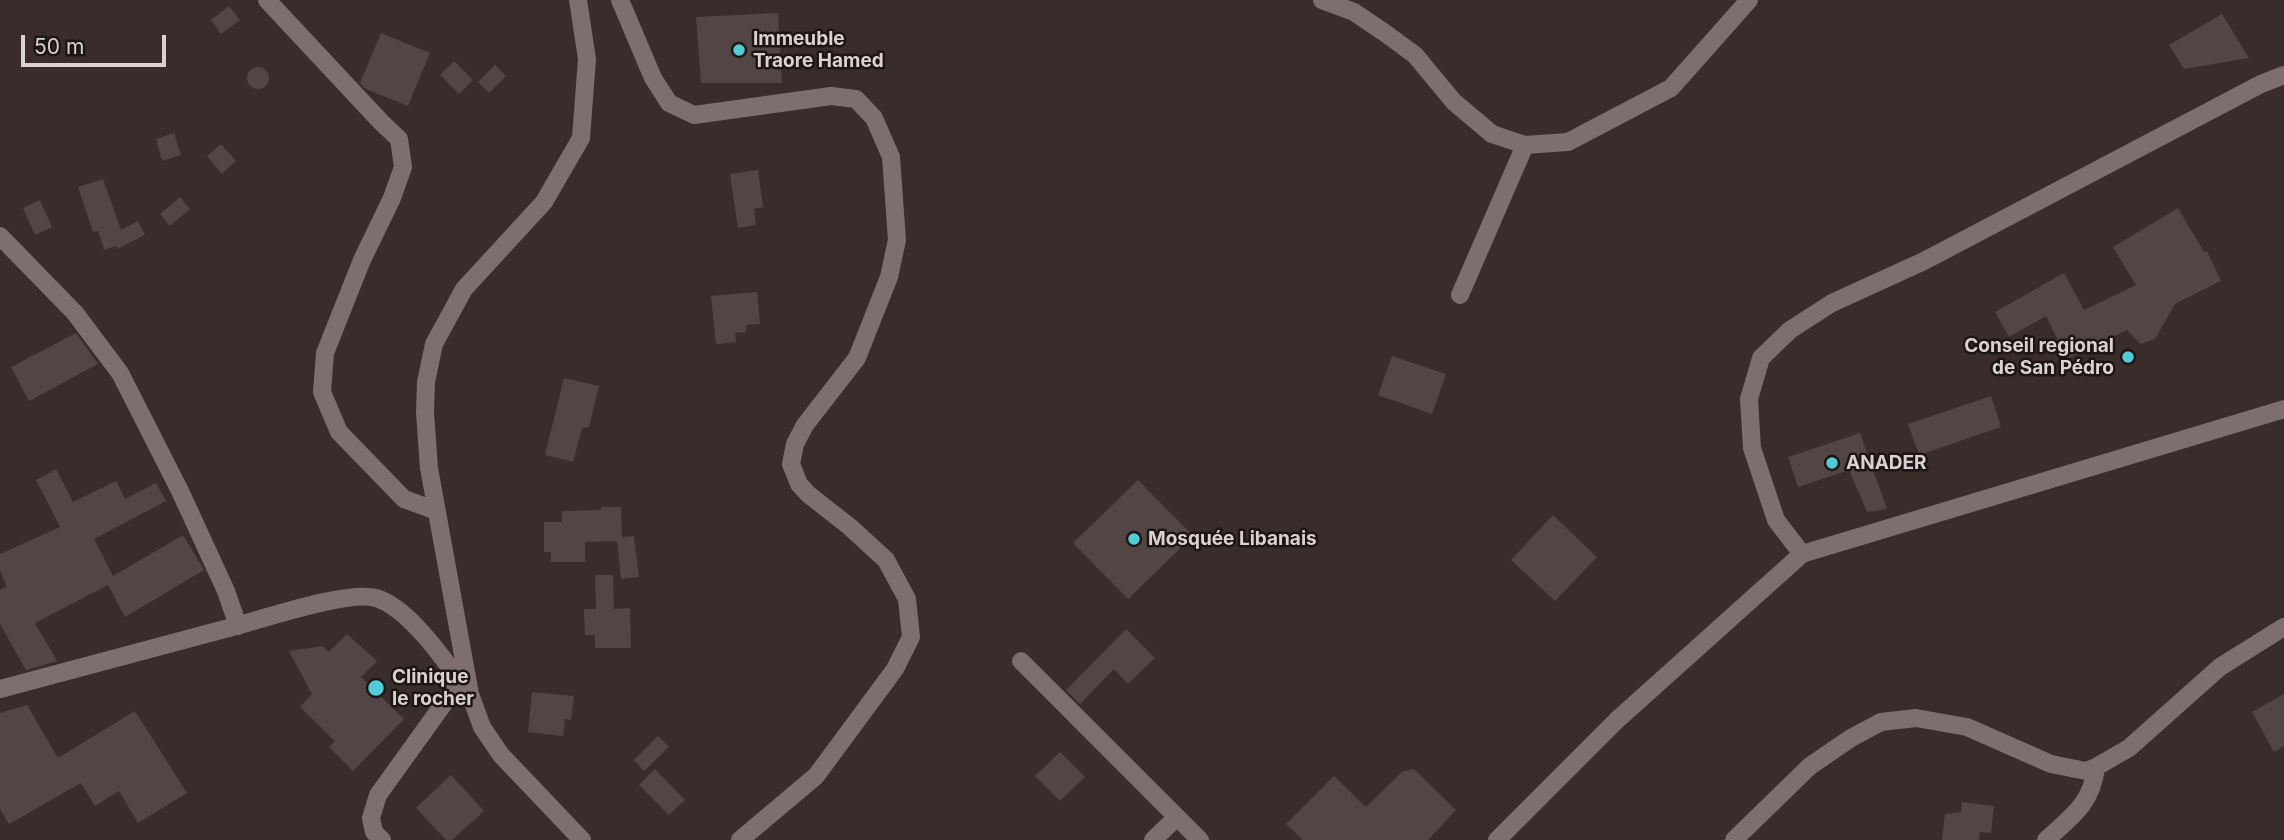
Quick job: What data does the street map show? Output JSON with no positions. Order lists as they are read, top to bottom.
{
  "places": [
    "Immeuble Traore Hamed",
    "Conseil regional de San Pédro",
    "ANADER",
    "Mosquée Libanais",
    "Clinique le rocher"
  ],
  "scale_bar": "50 m"
}
